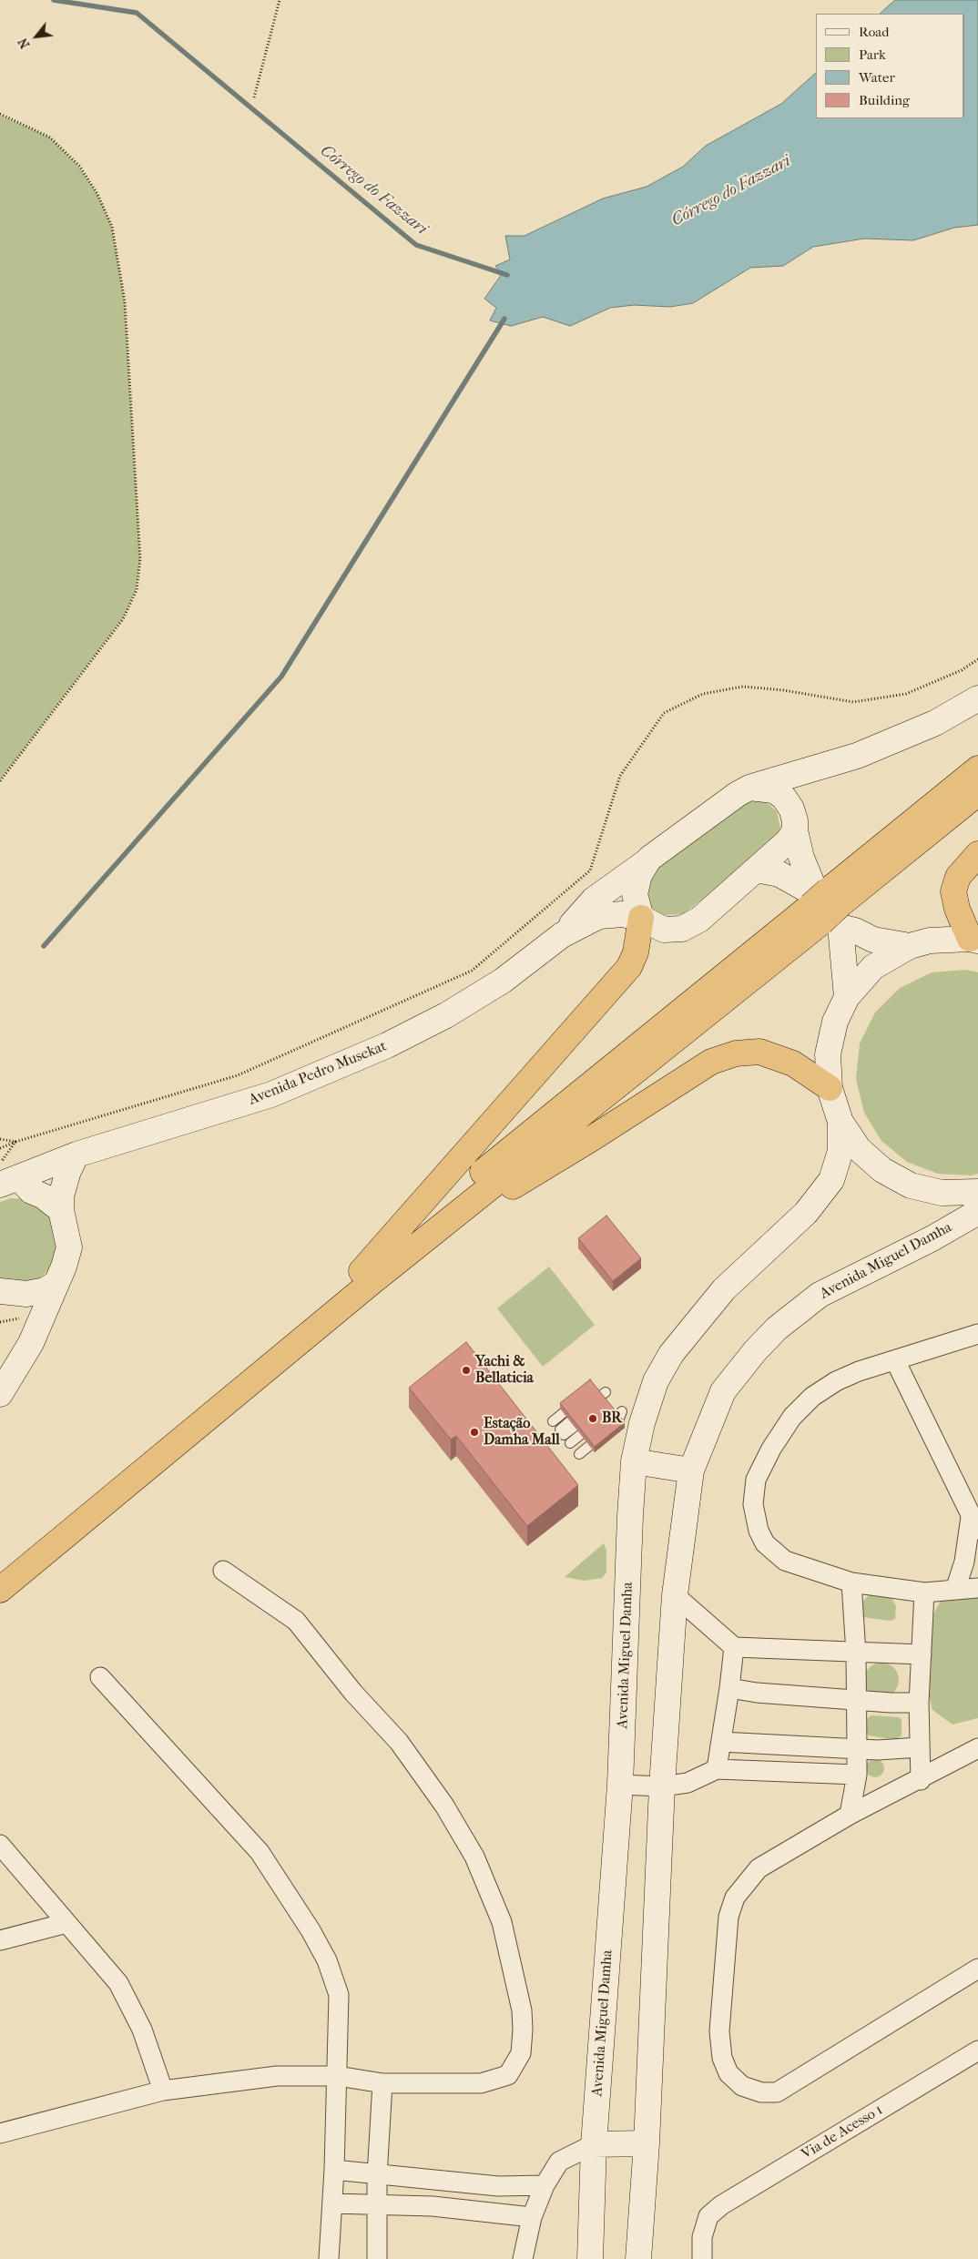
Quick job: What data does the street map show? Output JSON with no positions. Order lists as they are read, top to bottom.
{
  "streets": {
    "street": ["Avenida Pedro Musekat", "Avenida Miguel Damha", "Via de Acesso 1"]
  },
  "water": ["Córrego do Fazzari"],
  "places": ["Yachi & Bellaticia", "BR", "Estação Damha Mall"],
  "legend": [
    "Road",
    "Park",
    "Water",
    "Building"
  ],
  "north": "bottom left"
}
